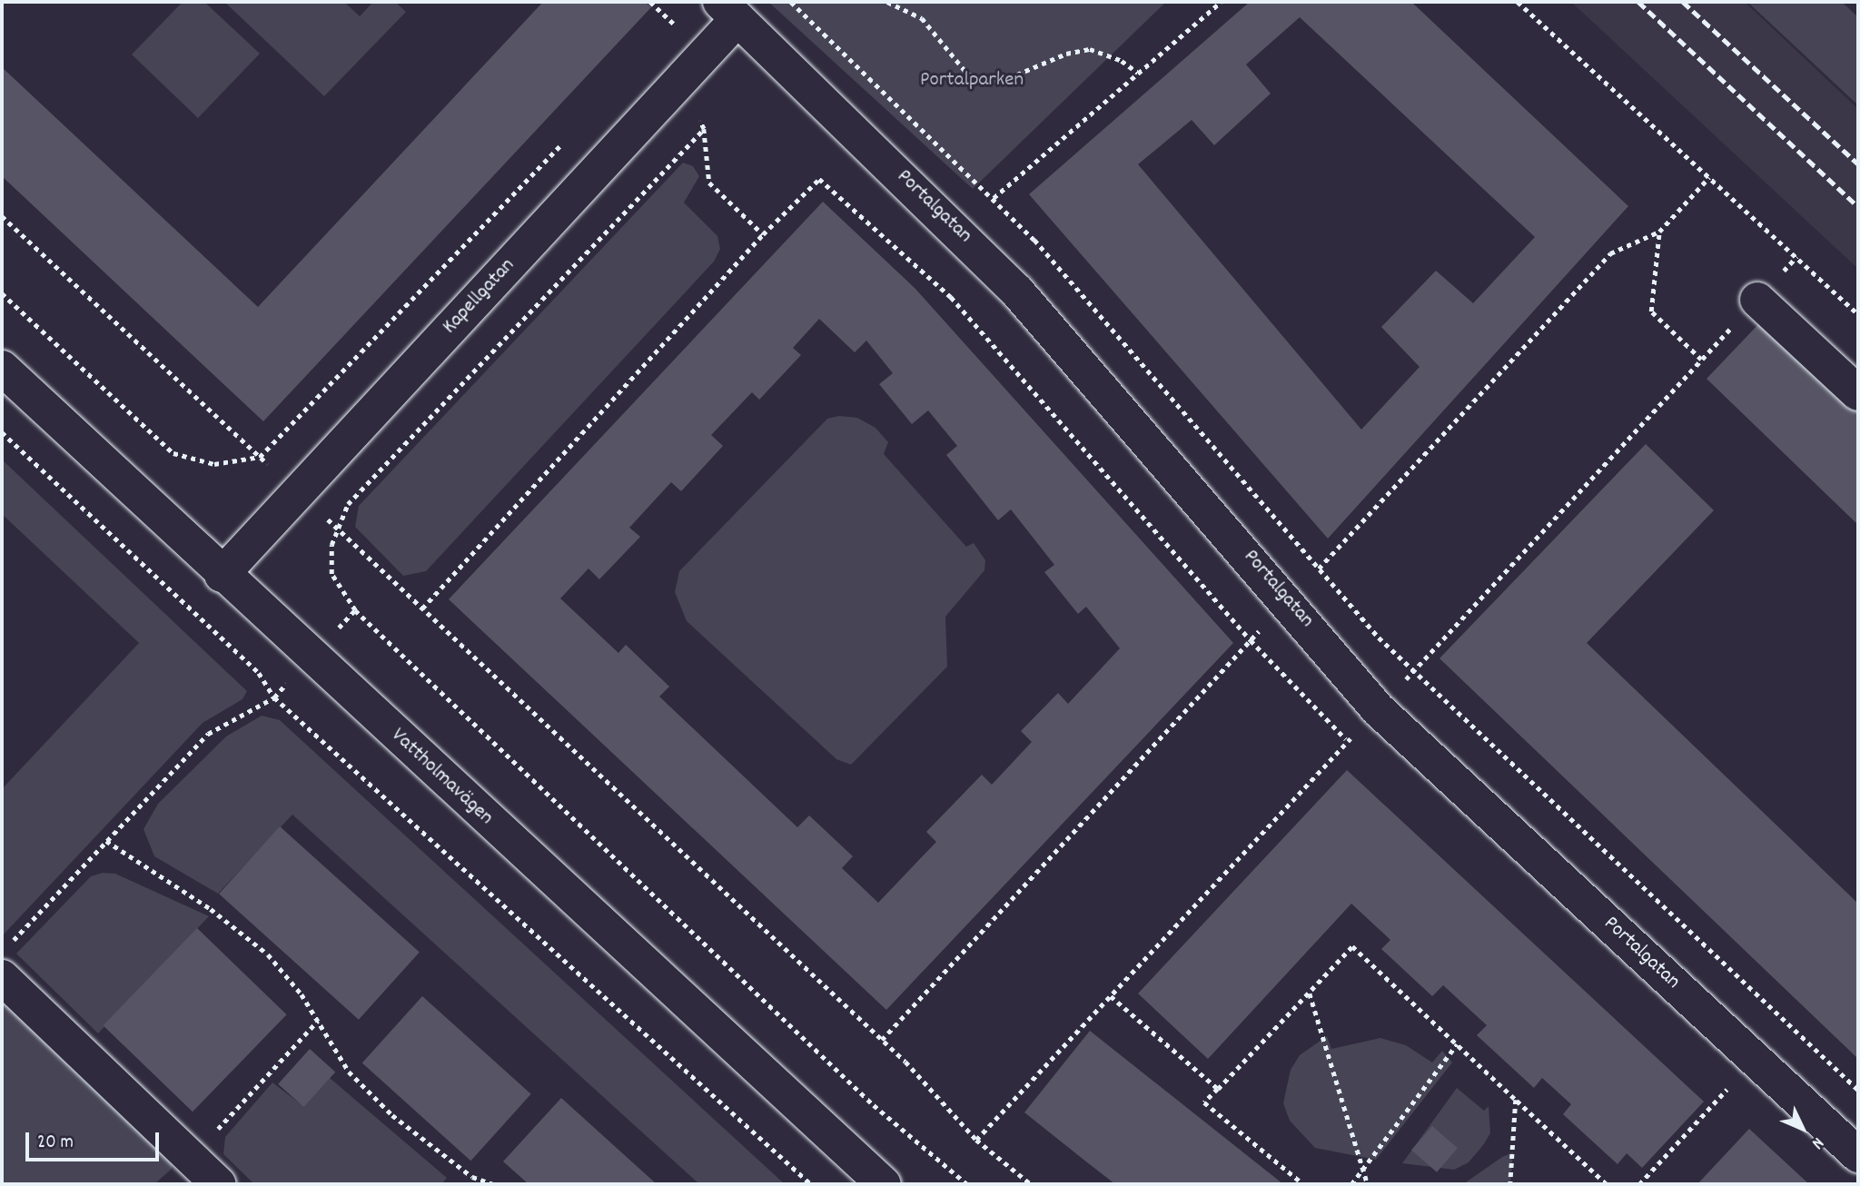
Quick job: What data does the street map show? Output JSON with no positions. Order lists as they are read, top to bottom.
{
  "streets": {
    "street": ["Portalgatan", "Kapellgatan", "Vattholmavägen"]
  },
  "crossings": [
    ["Portalgatan", "Kapellgatan"],
    ["Kapellgatan", "Vattholmavägen"]
  ],
  "parks": ["Portalparken"],
  "scale_bar": "20 m",
  "north": "bottom right"
}
